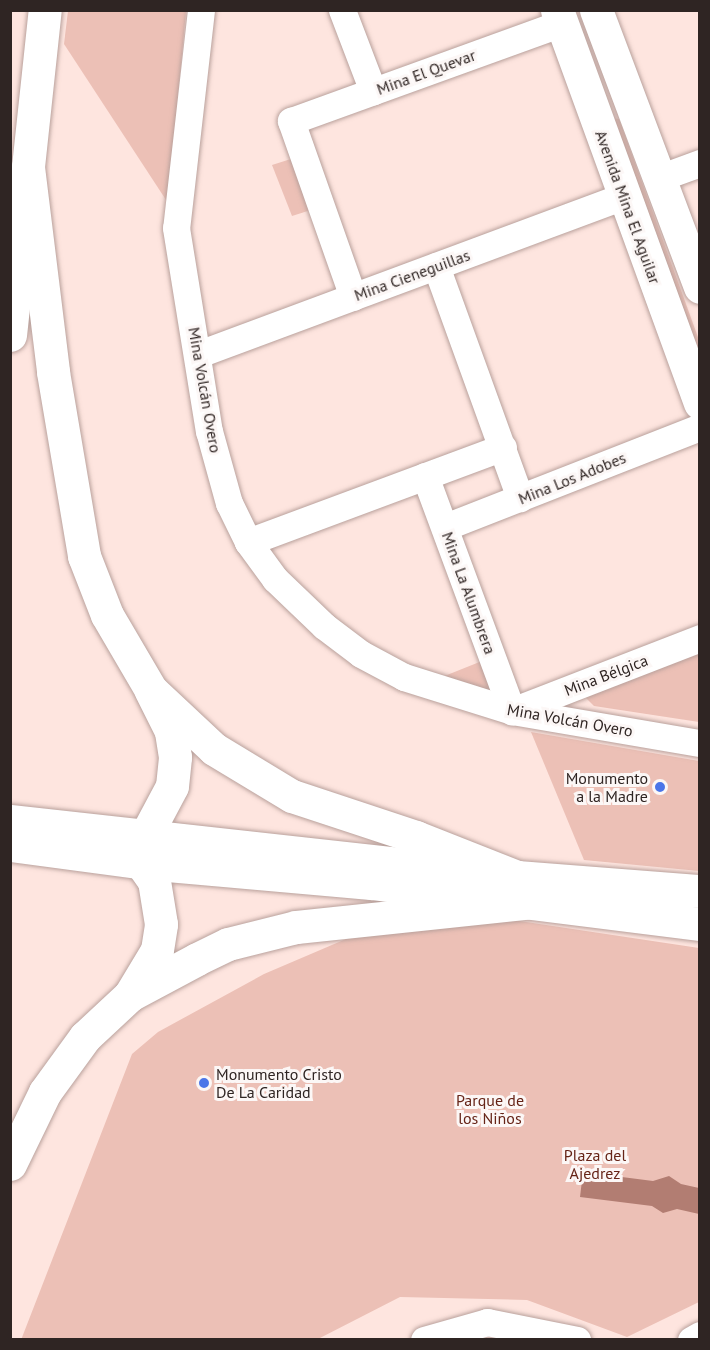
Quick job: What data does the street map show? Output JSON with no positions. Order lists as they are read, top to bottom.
{
  "streets": {
    "main road": ["Avenida Mina El Aguilar"],
    "street": [
      "Mina El Quevar",
      "Mina Cieneguillas",
      "Mina Volcán Overo",
      "Mina Los Adobes",
      "Mina La Alumbrera",
      "Mina Bélgica"
    ]
  },
  "crossings": [
    ["Mina El Quevar", "Avenida Mina El Aguilar"],
    ["Mina El Quevar", "Mina Cieneguillas"],
    ["Avenida Mina El Aguilar", "Mina Cieneguillas"],
    ["Mina Cieneguillas", "Mina Volcán Overo"],
    ["Mina Volcán Overo", "Mina La Alumbrera"],
    ["Mina Volcán Overo", "Mina Bélgica"],
    ["Mina Los Adobes", "Mina La Alumbrera"],
    ["Mina La Alumbrera", "Mina Bélgica"]
  ],
  "parks": ["Parque de los Niños", "Plaza del Ajedrez"],
  "places": ["Monumento a la Madre", "Monumento Cristo De La Caridad"]
}
